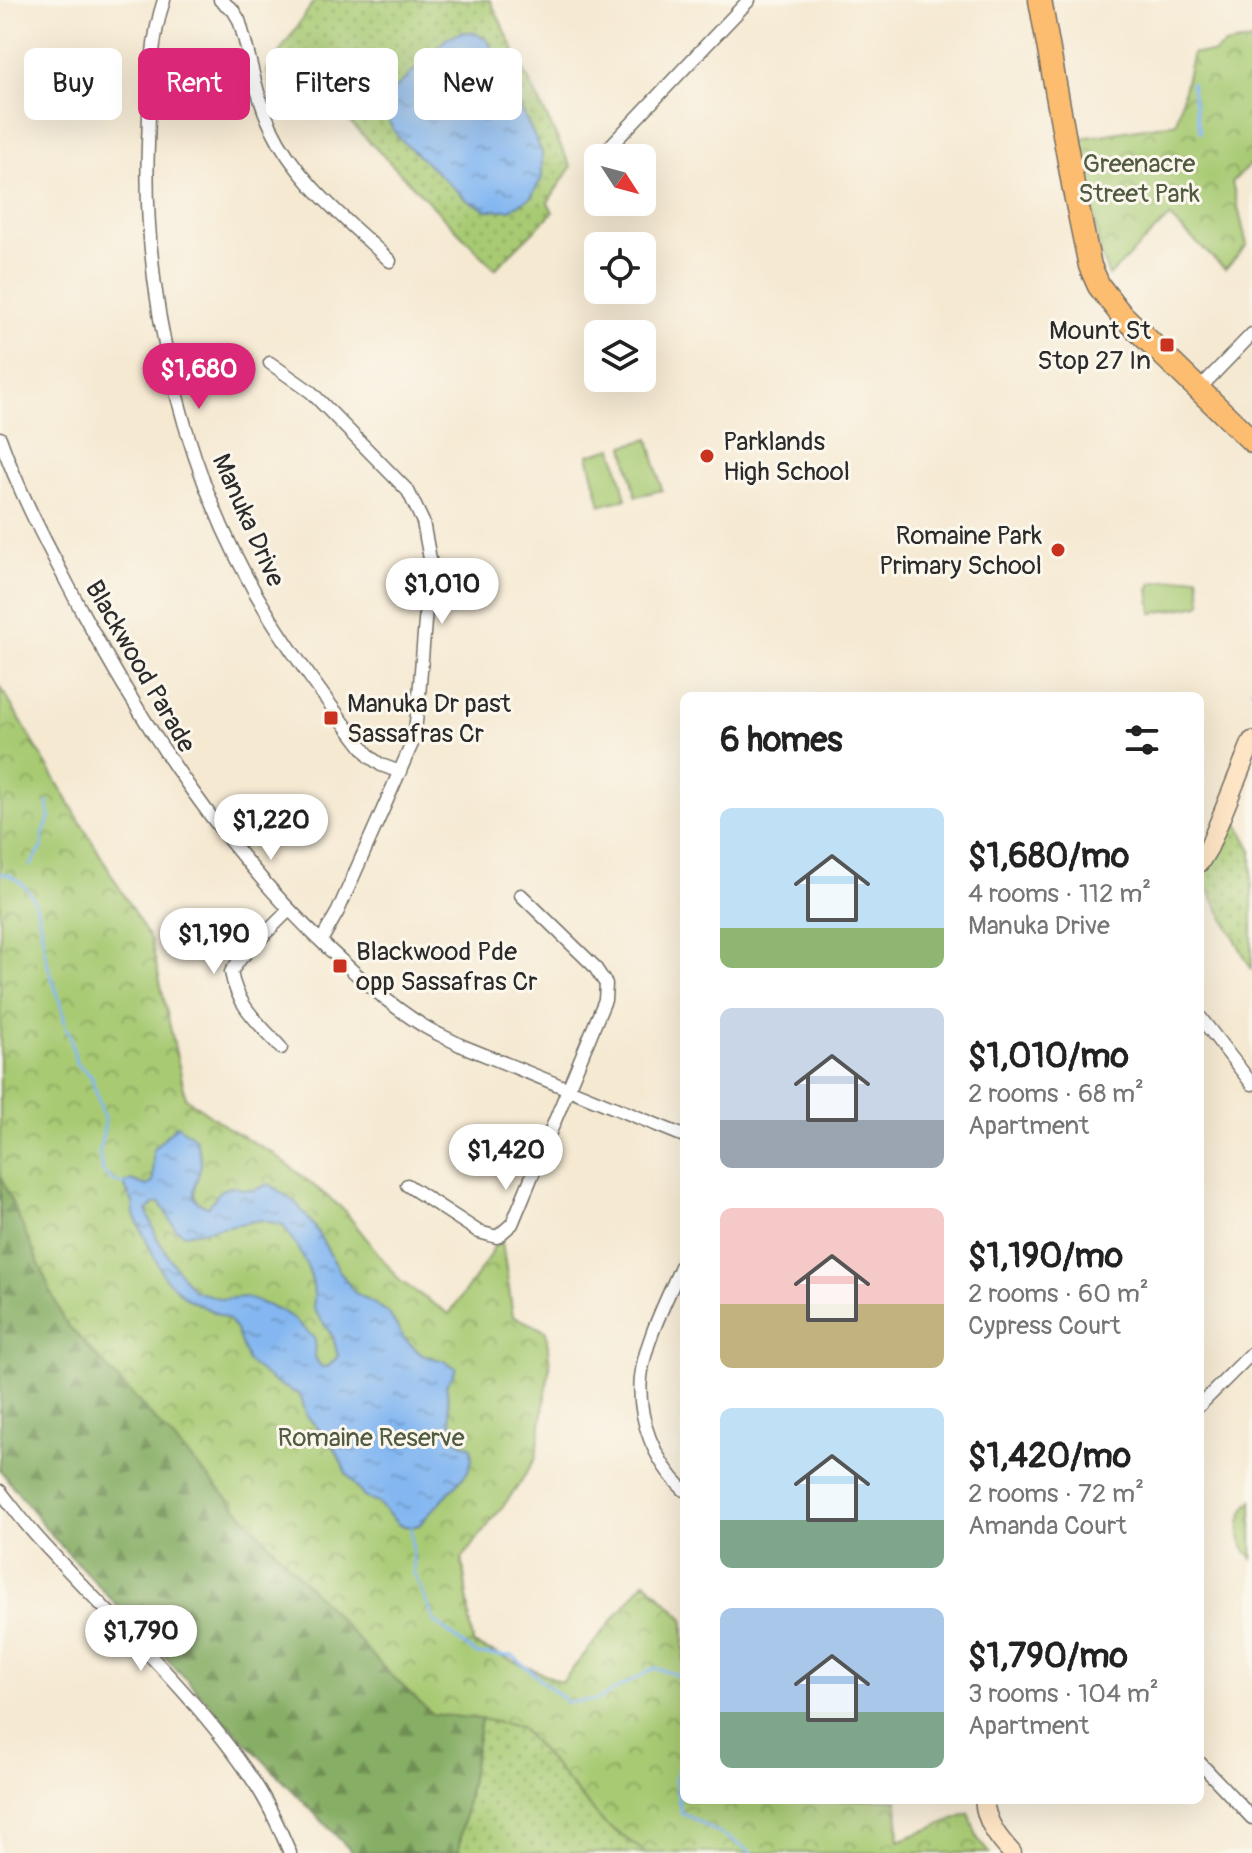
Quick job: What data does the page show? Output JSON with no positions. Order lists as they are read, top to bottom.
{
  "streets": {
    "street": ["Manuka Drive", "Blackwood Parade"]
  },
  "parks": ["Greenacre Street Park", "Romaine Reserve"],
  "places": {
    "transit": ["Mount St Stop 27 In", "Manuka Dr past Sassafras Cr", "Blackwood Pde opp Sassafras Cr"],
    "other": ["Parklands High School", "Romaine Park Primary School"]
  },
  "north": "bottom right",
  "page": {
    "chip": [
      "Buy",
      "Rent",
      "Filters",
      "New"
    ],
    "price": [
      "$1,680",
      "$1,010",
      "$1,220",
      "$1,190",
      "$1,420",
      "$1,790"
    ],
    "heading": "6 homes",
    "list": [
      {
        "name": "$1,680/mo",
        "note": "4 rooms · 112 m² · Manuka Drive"
      },
      {
        "name": "$1,010/mo",
        "note": "2 rooms · 68 m² · Apartment"
      },
      {
        "name": "$1,190/mo",
        "note": "2 rooms · 60 m² · Cypress Court"
      },
      {
        "name": "$1,420/mo",
        "note": "2 rooms · 72 m² · Amanda Court"
      },
      {
        "name": "$1,790/mo",
        "note": "3 rooms · 104 m² · Apartment"
      }
    ]
  }
}
